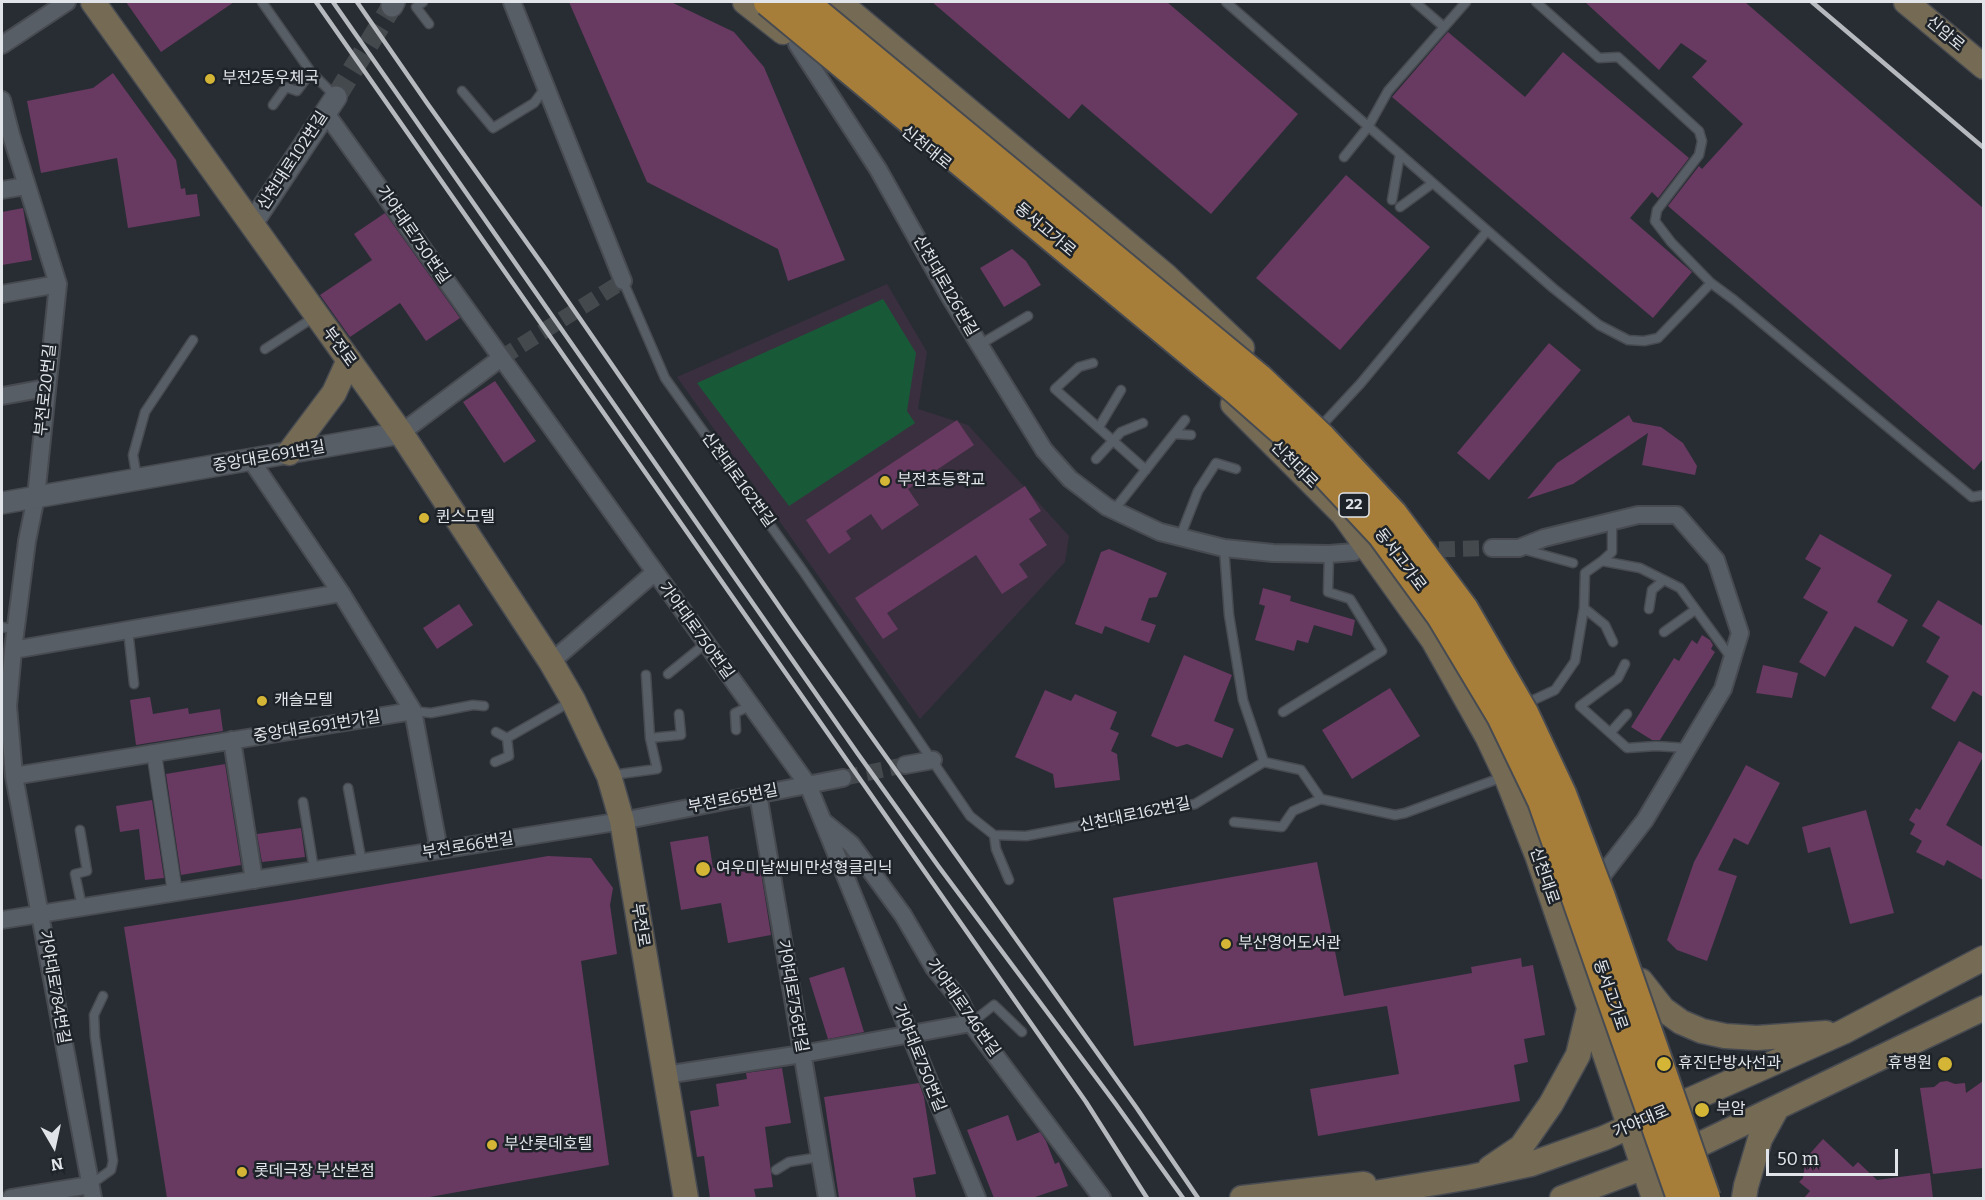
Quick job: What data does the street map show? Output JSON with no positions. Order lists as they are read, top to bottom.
{
  "streets": {
    "highway": ["동서고가로", "22"],
    "main road": [
      "신암로",
      "신천대로",
      "부전로",
      "가야대로"
    ],
    "street": [
      "신천대로102번길",
      "가야대로750번길",
      "신천대로126번길",
      "부전로20번길",
      "중앙대로691번길",
      "신천대로162번길",
      "중앙대로691번가길",
      "부전로65번길",
      "부전로66번길",
      "가야대로784번길",
      "가야대로756번길",
      "가야대로746번길"
    ]
  },
  "crossings": [
    ["신천대로", "신천대로126번길"],
    ["신천대로", "가야대로"],
    ["신천대로102번길", "가야대로750번길"],
    ["신천대로102번길", "부전로"],
    ["가야대로750번길", "부전로65번길"],
    ["가야대로750번길", "가야대로746번길"],
    ["부전로", "중앙대로691번길"],
    ["부전로", "부전로65번길"],
    ["부전로", "부전로66번길"],
    ["부전로20번길", "중앙대로691번길"],
    ["부전로20번길", "가야대로784번길"],
    ["중앙대로691번길", "가야대로784번길"],
    ["부전로65번길", "부전로66번길"],
    ["부전로65번길", "가야대로756번길"],
    ["부전로66번길", "가야대로784번길"]
  ],
  "places": [
    "부전2동우체국",
    "부전초등학교",
    "퀸스모텔",
    "캐슬모텔",
    "여우미날씬비만성형클리닉",
    "부산영어도서관",
    "휴진단방사선과",
    "휴병원",
    "부암",
    "부산롯데호텔",
    "롯데극장 부산본점"
  ],
  "scale_bar": "50 m",
  "north": "bottom"
}
